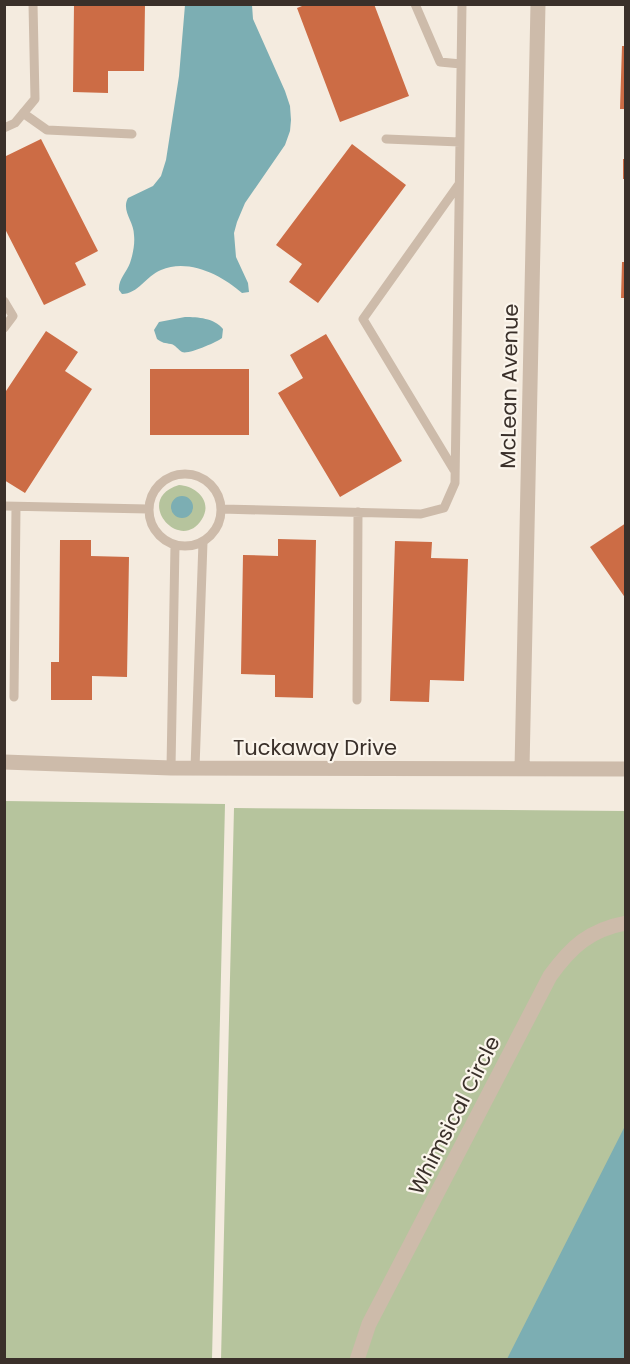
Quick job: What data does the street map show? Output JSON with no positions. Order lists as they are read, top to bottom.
{
  "streets": {
    "street": ["McLean Avenue", "Tuckaway Drive", "Whimsical Circle"]
  },
  "crossings": [
    ["McLean Avenue", "Tuckaway Drive"]
  ]
}
